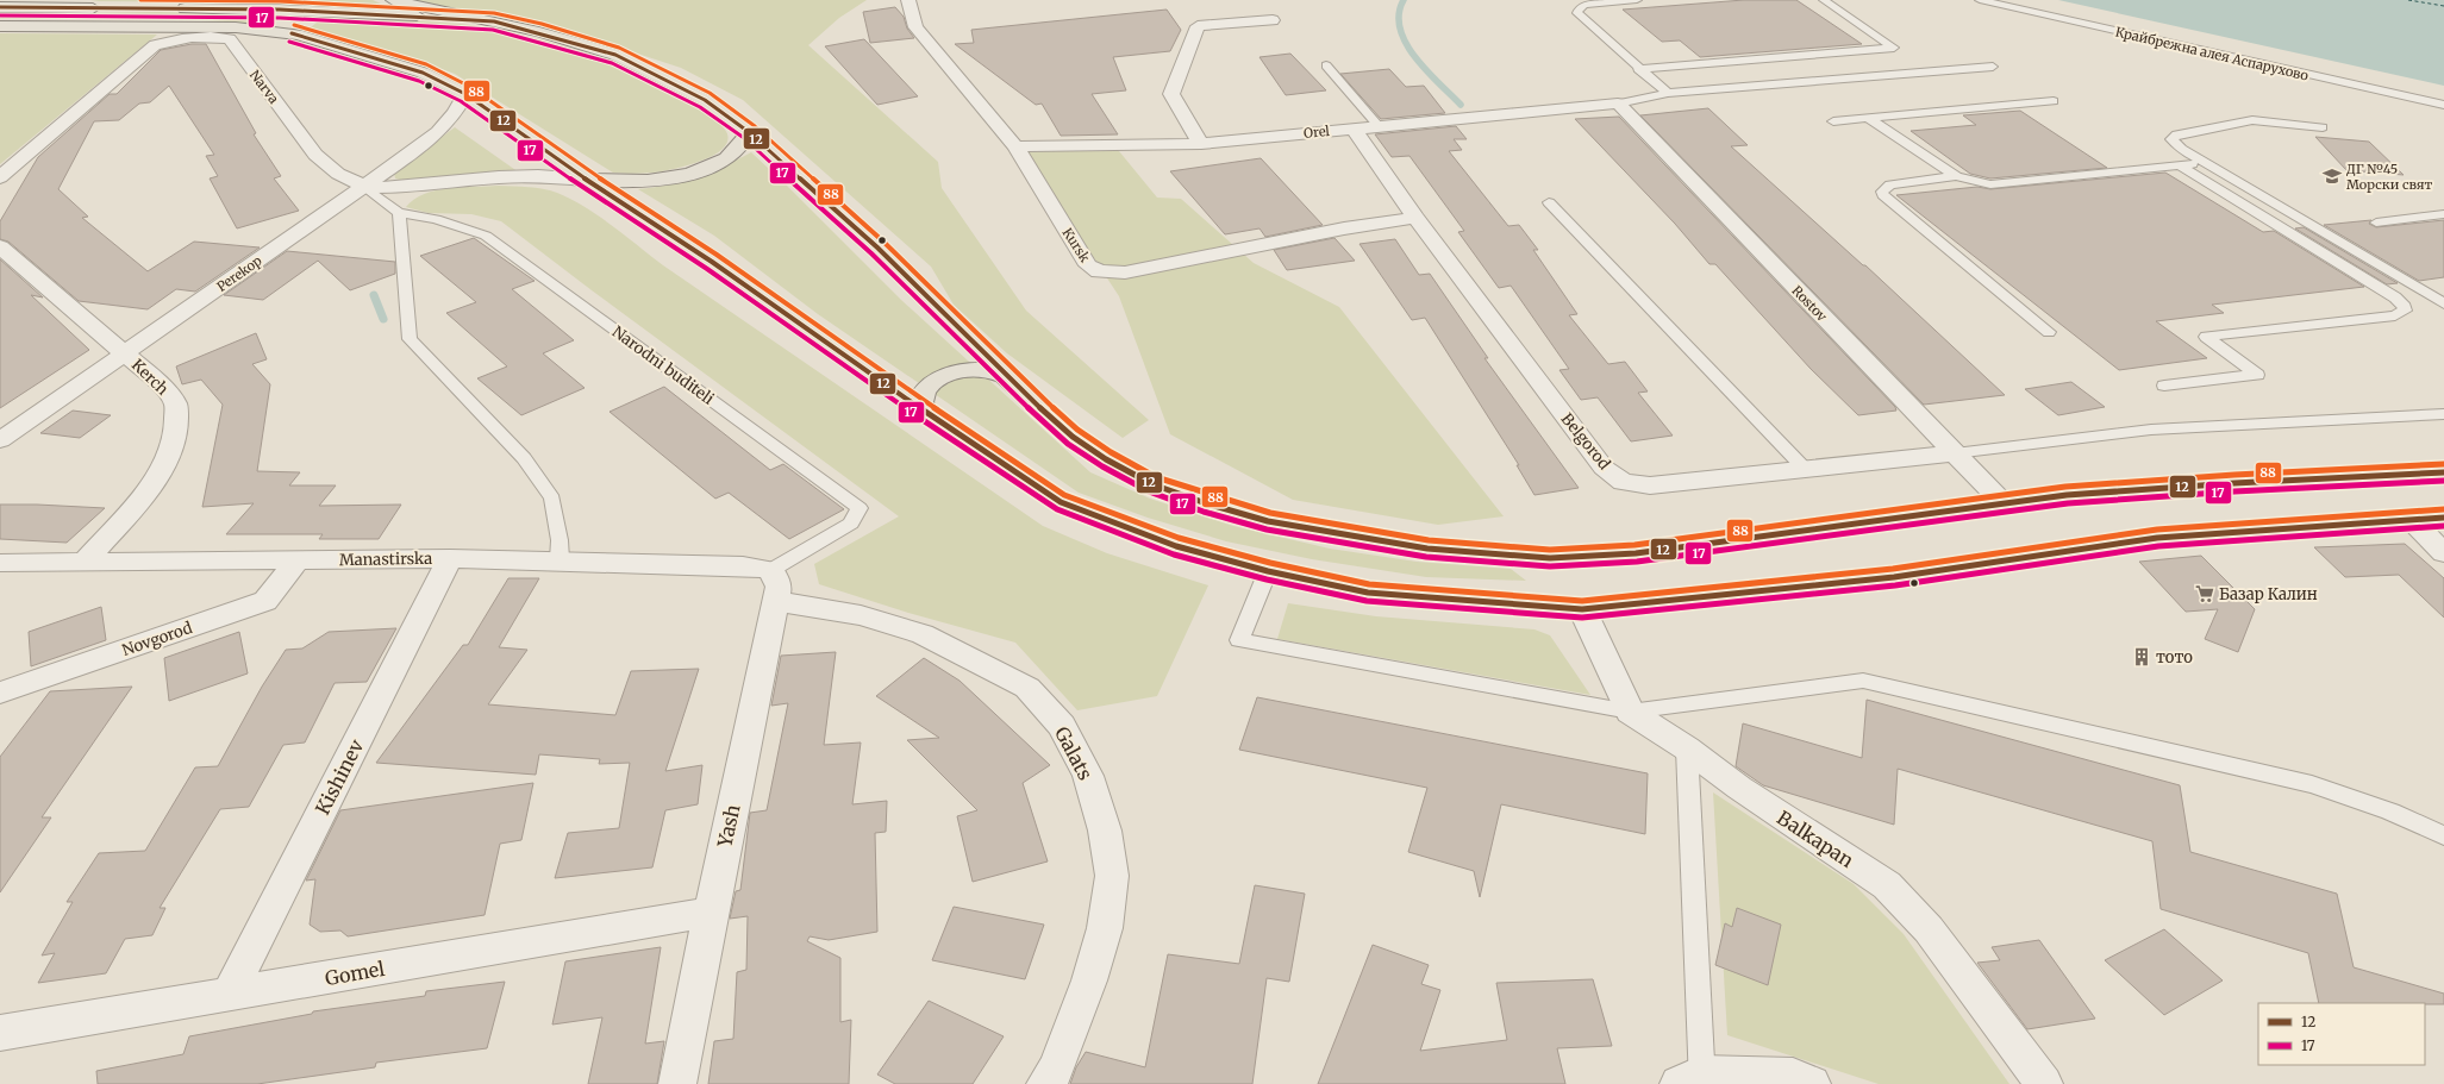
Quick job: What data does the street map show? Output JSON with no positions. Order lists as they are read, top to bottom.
{
  "streets": {
    "street": [
      "Narva",
      "Orel",
      "Kursk",
      "Perekop",
      "Rostov",
      "Kerch",
      "Belgorod",
      "Manastirska",
      "Novgorod",
      "Galats",
      "Kishinev",
      "Yash",
      "Balkapan",
      "Gomel"
    ],
    "lane": ["Крайбрежна алея Аспарухово", "Narodni buditeli"]
  },
  "crossings": [
    ["Narva", "Perekop"],
    ["Orel", "Kursk"],
    ["Orel", "Rostov"],
    ["Orel", "Belgorod"],
    ["Kursk", "Belgorod"],
    ["Perekop", "Kerch"],
    ["Rostov", "Belgorod"],
    ["Narodni buditeli", "Manastirska"],
    ["Narodni buditeli", "Galats"],
    ["Narodni buditeli", "Yash"],
    ["Kerch", "Manastirska"],
    ["Manastirska", "Novgorod"],
    ["Manastirska", "Galats"],
    ["Manastirska", "Kishinev"],
    ["Manastirska", "Yash"],
    ["Galats", "Yash"],
    ["Kishinev", "Gomel"],
    ["Yash", "Gomel"]
  ],
  "places": {
    "school or university": ["ДГ №45 Морски свят"],
    "supermarket": ["Базар Калин"],
    "building": ["тото"]
  },
  "lines": ["transit line 88", "transit line 12", "transit line 17"],
  "legend": ["12", "17"]
}
